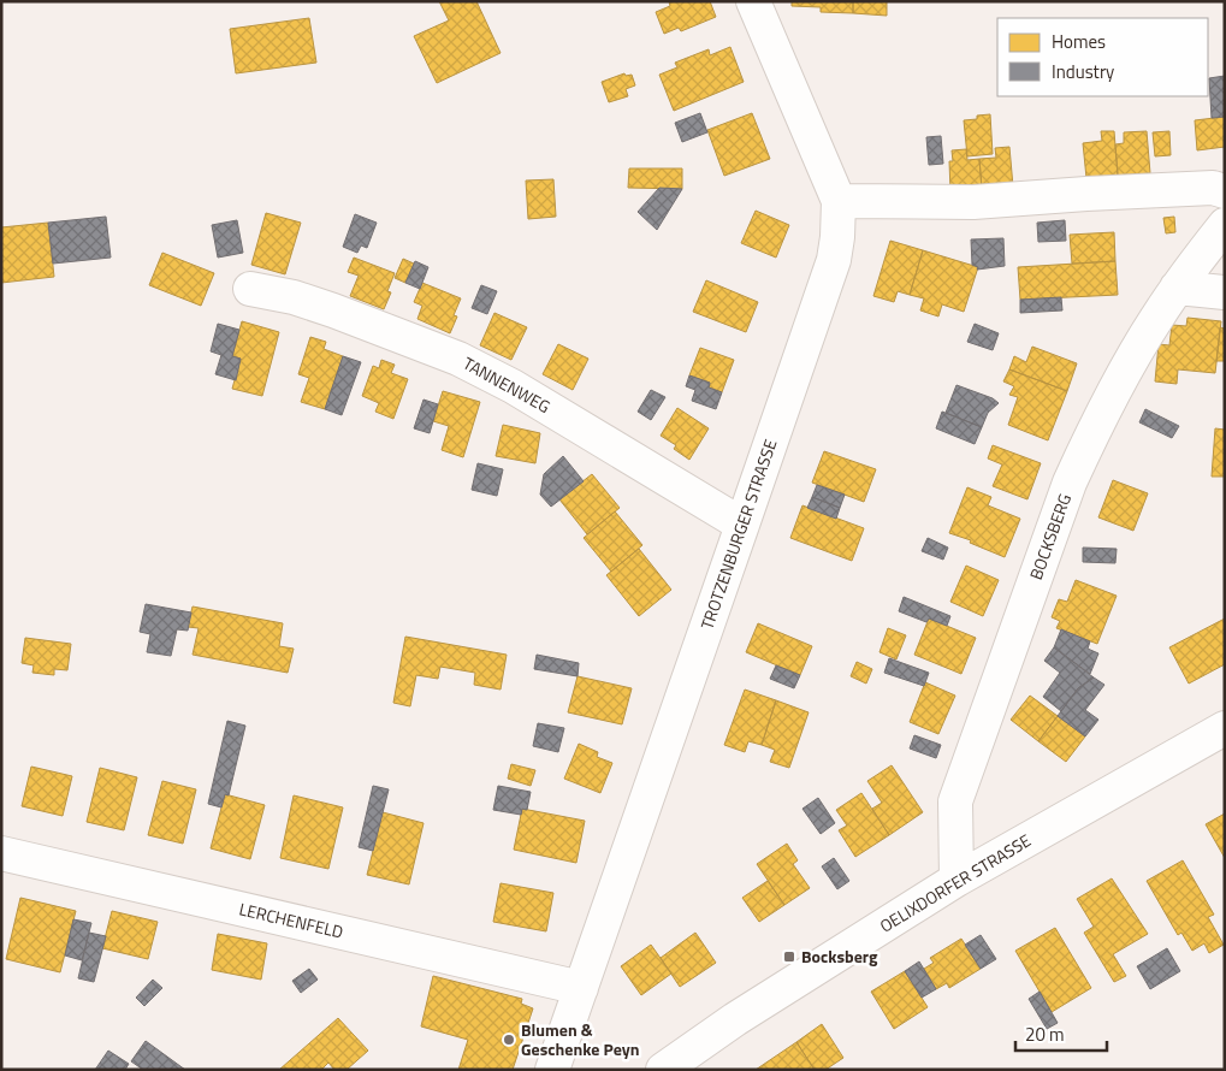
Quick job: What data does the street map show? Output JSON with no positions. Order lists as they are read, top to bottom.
{
  "streets": {
    "street": [
      "TANNENWEG",
      "TROTZENBURGER STRASSE",
      "BOCKSBERG",
      "OELIXDORFER STRASSE",
      "LERCHENFELD"
    ]
  },
  "crossings": [
    ["TANNENWEG", "TROTZENBURGER STRASSE"],
    ["TROTZENBURGER STRASSE", "LERCHENFELD"],
    ["BOCKSBERG", "OELIXDORFER STRASSE"]
  ],
  "places": {
    "transit": ["Bocksberg"],
    "other": ["Blumen & Geschenke Peyn"]
  },
  "legend": ["Homes", "Industry"],
  "scale_bar": "20 m"
}
